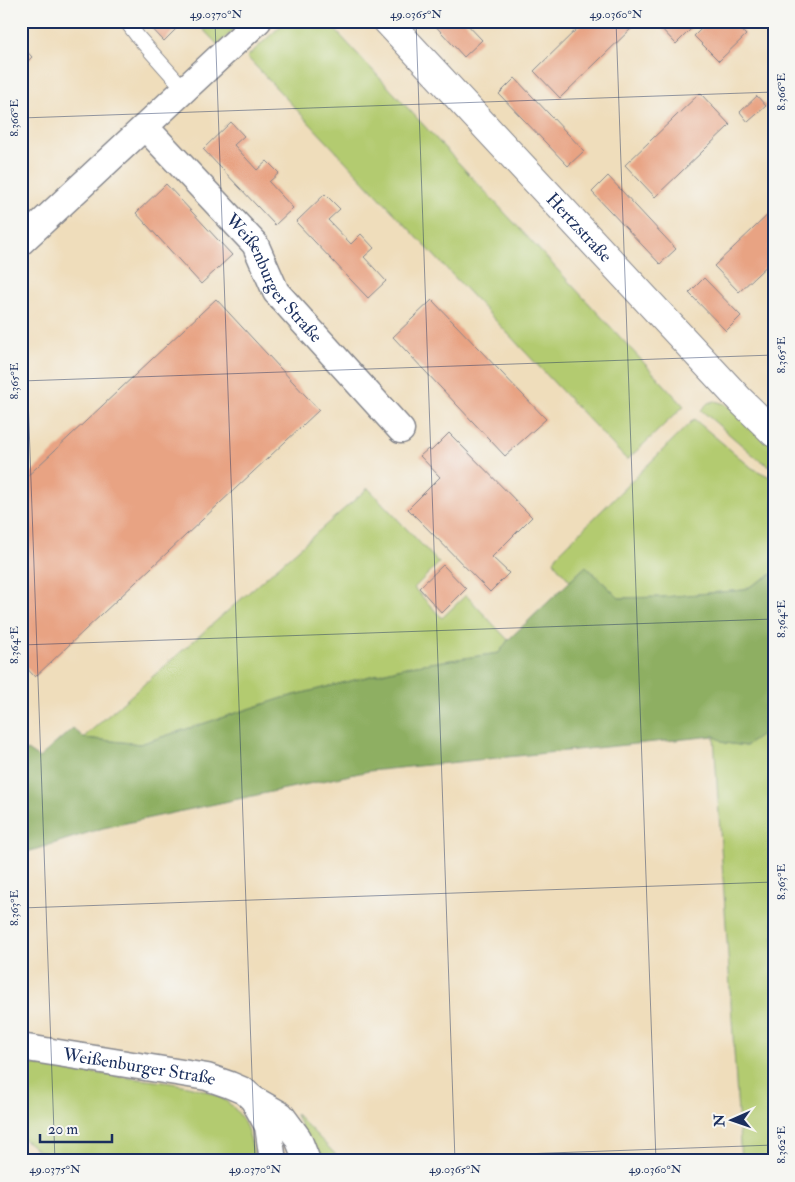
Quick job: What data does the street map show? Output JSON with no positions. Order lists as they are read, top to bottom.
{
  "streets": {
    "main road": ["Hertzstraße"],
    "street": ["Weißenburger Straße"]
  },
  "scale_bar": "20 m",
  "north": "left",
  "coordinates": [
    "49.0370°N",
    "49.0365°N",
    "49.0360°N",
    "8.366°E",
    "8.365°E",
    "8.364°E",
    "8.363°E",
    "8.362°E",
    "49.0375°N"
  ]
}
